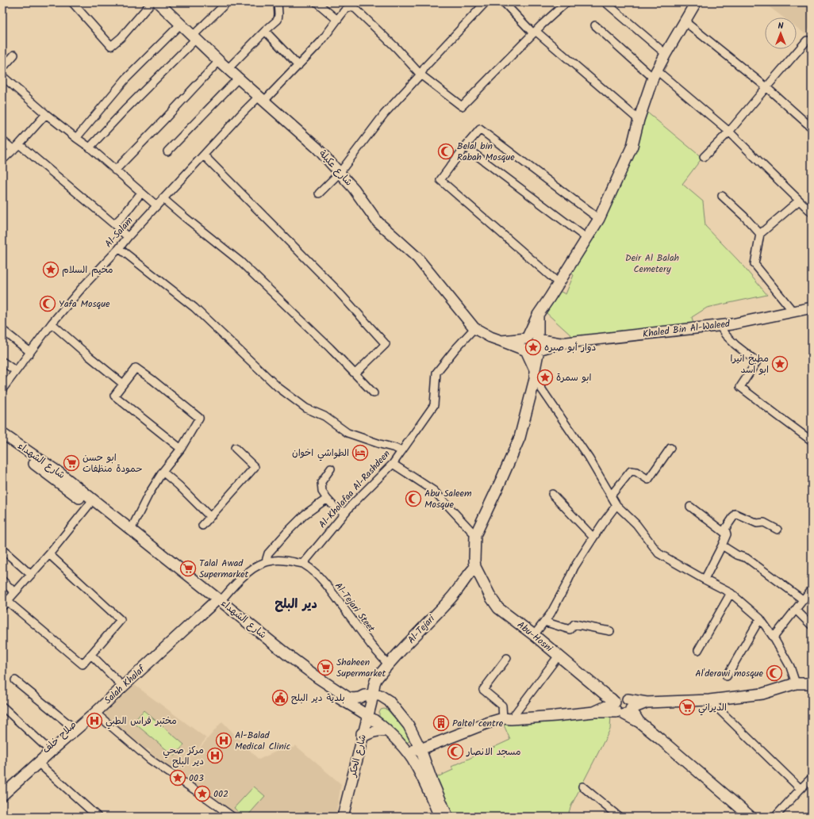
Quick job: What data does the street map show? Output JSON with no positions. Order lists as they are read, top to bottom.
{
  "streets": {
    "street": [
      "شارع عكيلة",
      "Al-Salam",
      "Khaled Bin Al-Waleed",
      "شارع الشهداء",
      "Al-Kholafaa Al-Rashdeen",
      "Al-Tejari Steet",
      "Al-Tejari",
      "Abu-Hosni",
      "Salah Khalaf",
      "صلاح خلف",
      "شارع الحكر"
    ]
  },
  "crossings": [
    ["شارع عكيلة", "Al-Salam"],
    ["شارع عكيلة", "Al-Kholafaa Al-Rashdeen"],
    ["شارع الشهداء", "Al-Tejari"],
    ["شارع الشهداء", "Salah Khalaf"],
    ["شارع الشهداء", "صلاح خلف"],
    ["شارع الشهداء", "شارع الحكر"],
    ["Al-Kholafaa Al-Rashdeen", "Al-Tejari Steet"],
    ["Al-Tejari Steet", "Al-Tejari"],
    ["Al-Tejari", "Abu-Hosni"],
    ["Al-Tejari", "شارع الحكر"],
    ["Salah Khalaf", "صلاح خلف"]
  ],
  "districts": ["دير البلح"],
  "parks": ["Deir Al Balah Cemetery"],
  "places": {
    "mosque": [
      "Belal bin Rabah Mosque",
      "Yafa Mosque",
      "Abu Saleem Mosque",
      "Al'derawi mosque",
      "مسجد الانصار"
    ],
    "place": [
      "مخيم السلام",
      "دوار أبو صبره",
      "مطبخ انيرا ابو اسد",
      "ابو سمرة",
      "003",
      "002"
    ],
    "hotel": ["الطواشي اخوان"],
    "supermarket": [
      "ابو حسن حمودة منظفات",
      "Talal Awad Supermarket",
      "Shaheen Supermarket",
      "الديراني"
    ],
    "public building": ["بلدية دير البلح"],
    "hospital": ["مختبر فراس الطبي", "Al-Balad Medical Clinic", "مركز صحي دير البلح"],
    "building": ["Paltel centre"]
  },
  "north": "top"
}
